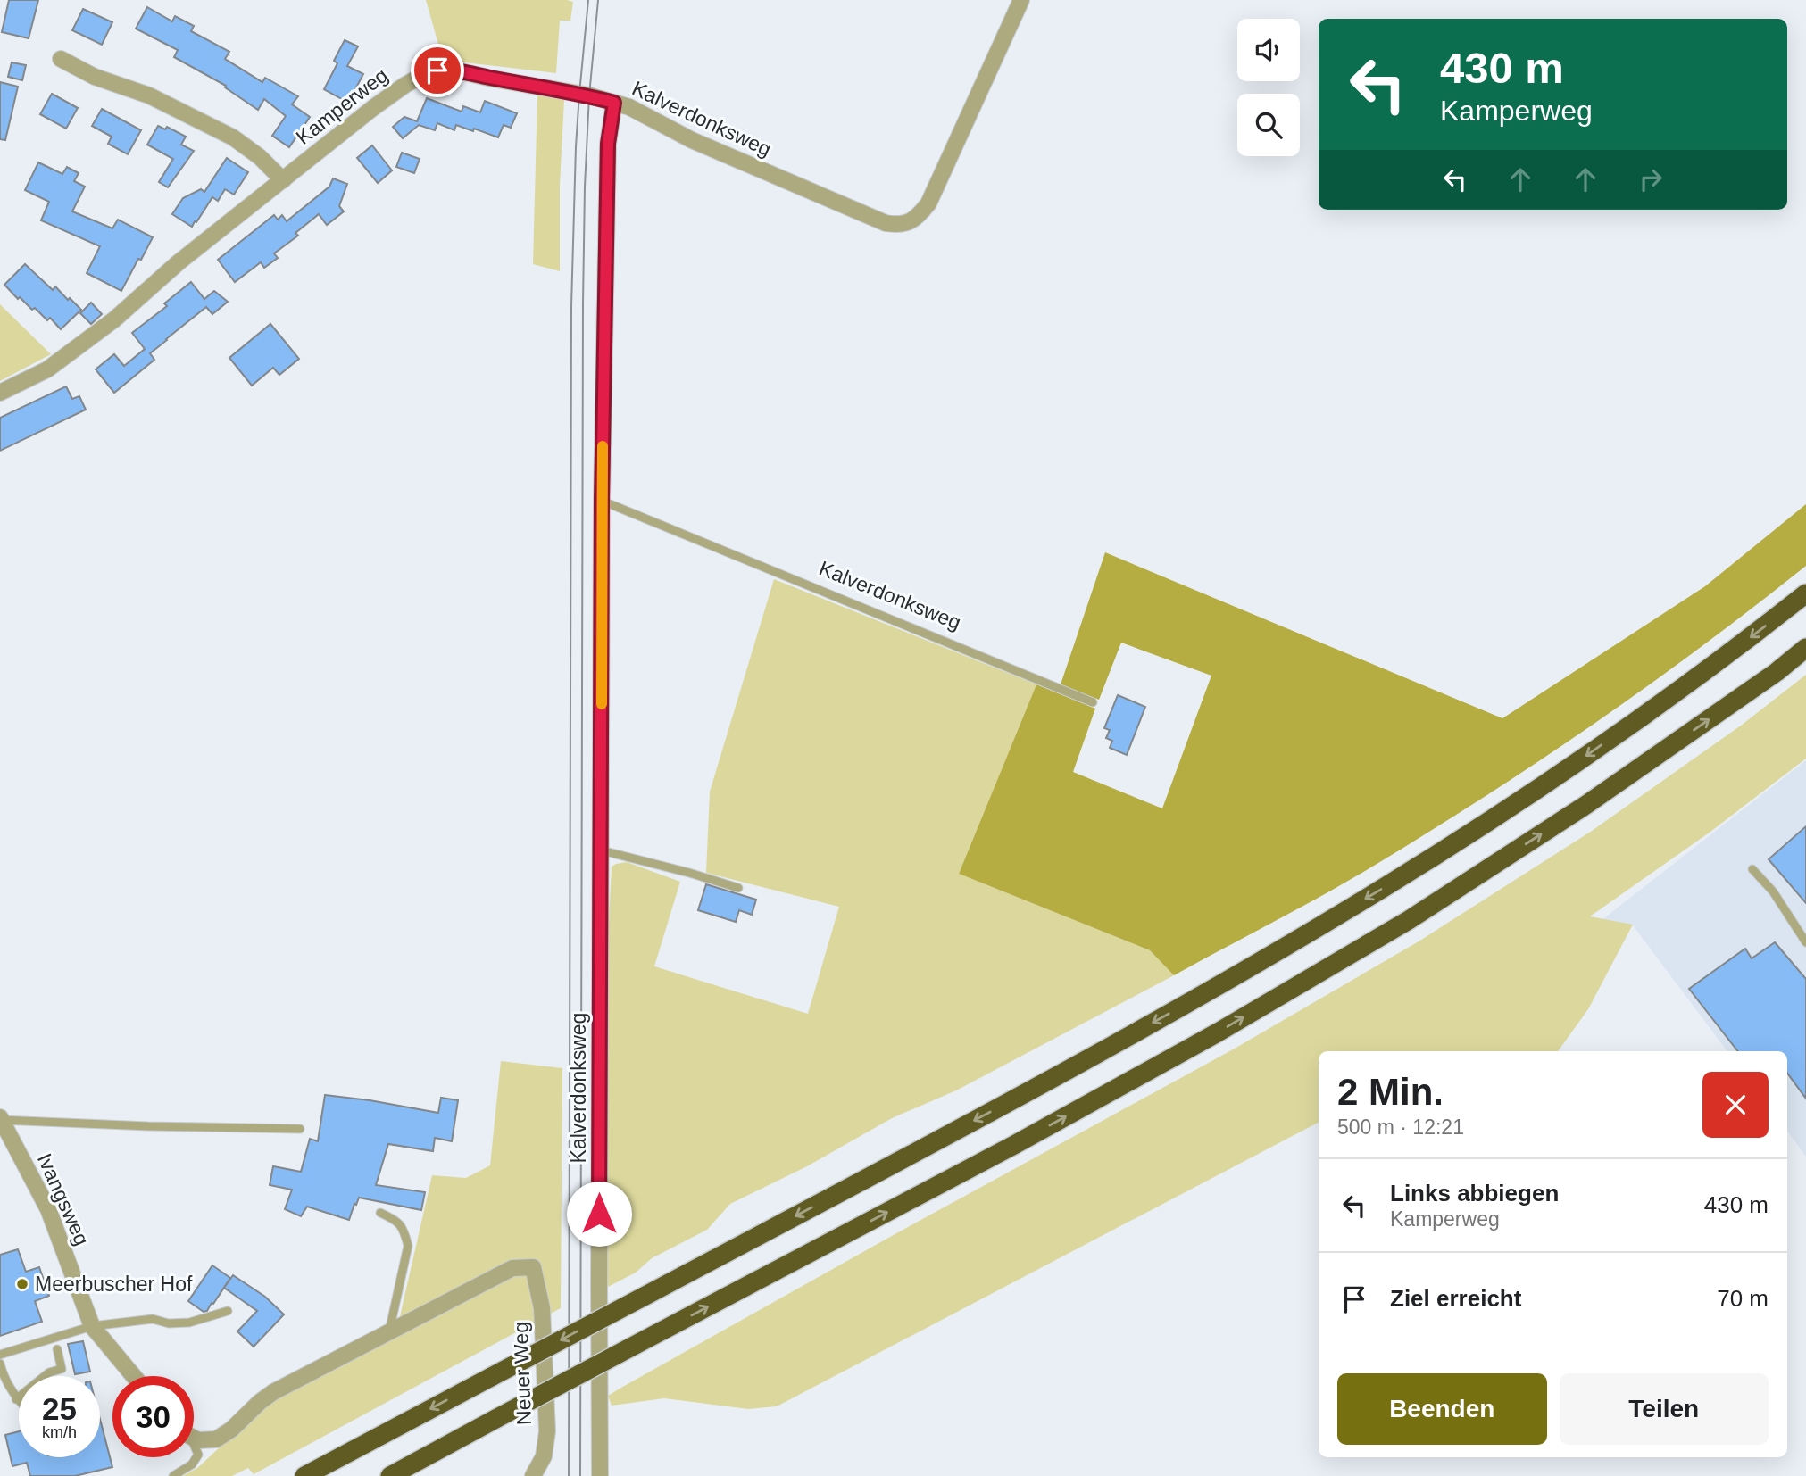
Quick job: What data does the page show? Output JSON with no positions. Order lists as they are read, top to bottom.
{
  "streets": {
    "street": [
      "Kamperweg",
      "Kalverdonksweg",
      "Ivangsweg",
      "Neuer Weg"
    ]
  },
  "crossings": [
    ["Kamperweg", "Kalverdonksweg"]
  ],
  "places": ["Meerbuscher Hof"],
  "page": {
    "turn": ["430 m", "Kamperweg"],
    "heading": ["2 Min.", "500 m · 12:21"],
    "list": [
      {
        "name": "Links abbiegen",
        "note": "Kamperweg",
        "value": "430 m"
      },
      {
        "name": "Ziel erreicht",
        "value": "70 m"
      }
    ],
    "buttons": ["Beenden", "Teilen"],
    "speed": "25 km/h",
    "limit": "30"
  }
}
